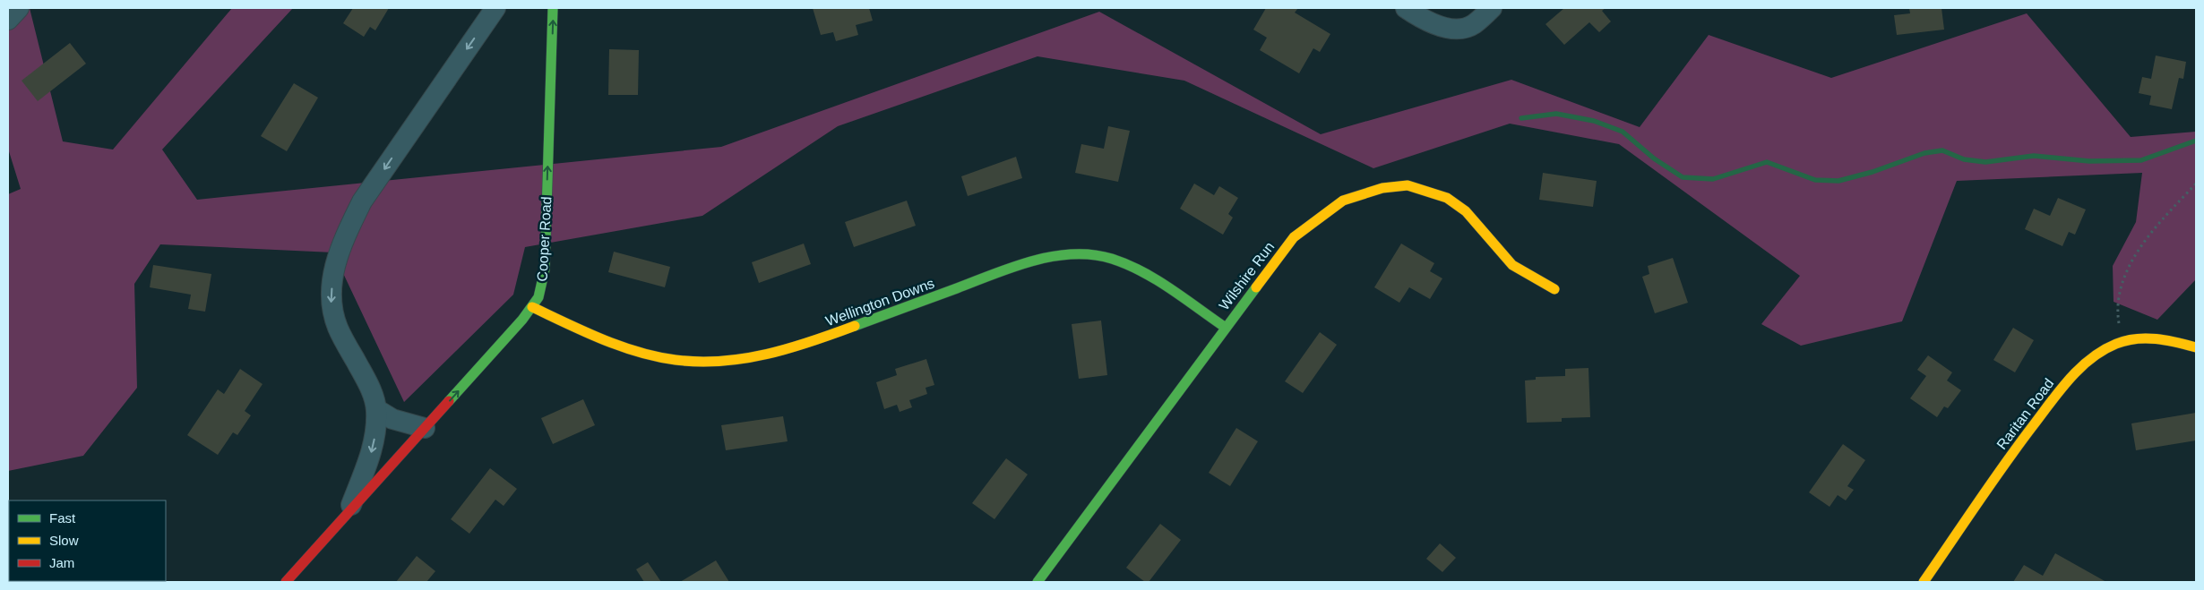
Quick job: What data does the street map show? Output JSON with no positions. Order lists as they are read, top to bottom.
{
  "streets": {
    "street": [
      "Cooper Road",
      "Wilshire Run",
      "Wellington Downs",
      "Raritan Road"
    ]
  },
  "crossings": [
    ["Cooper Road", "Wellington Downs"],
    ["Wilshire Run", "Wellington Downs"]
  ],
  "legend": ["Fast", "Slow", "Jam"]
}
